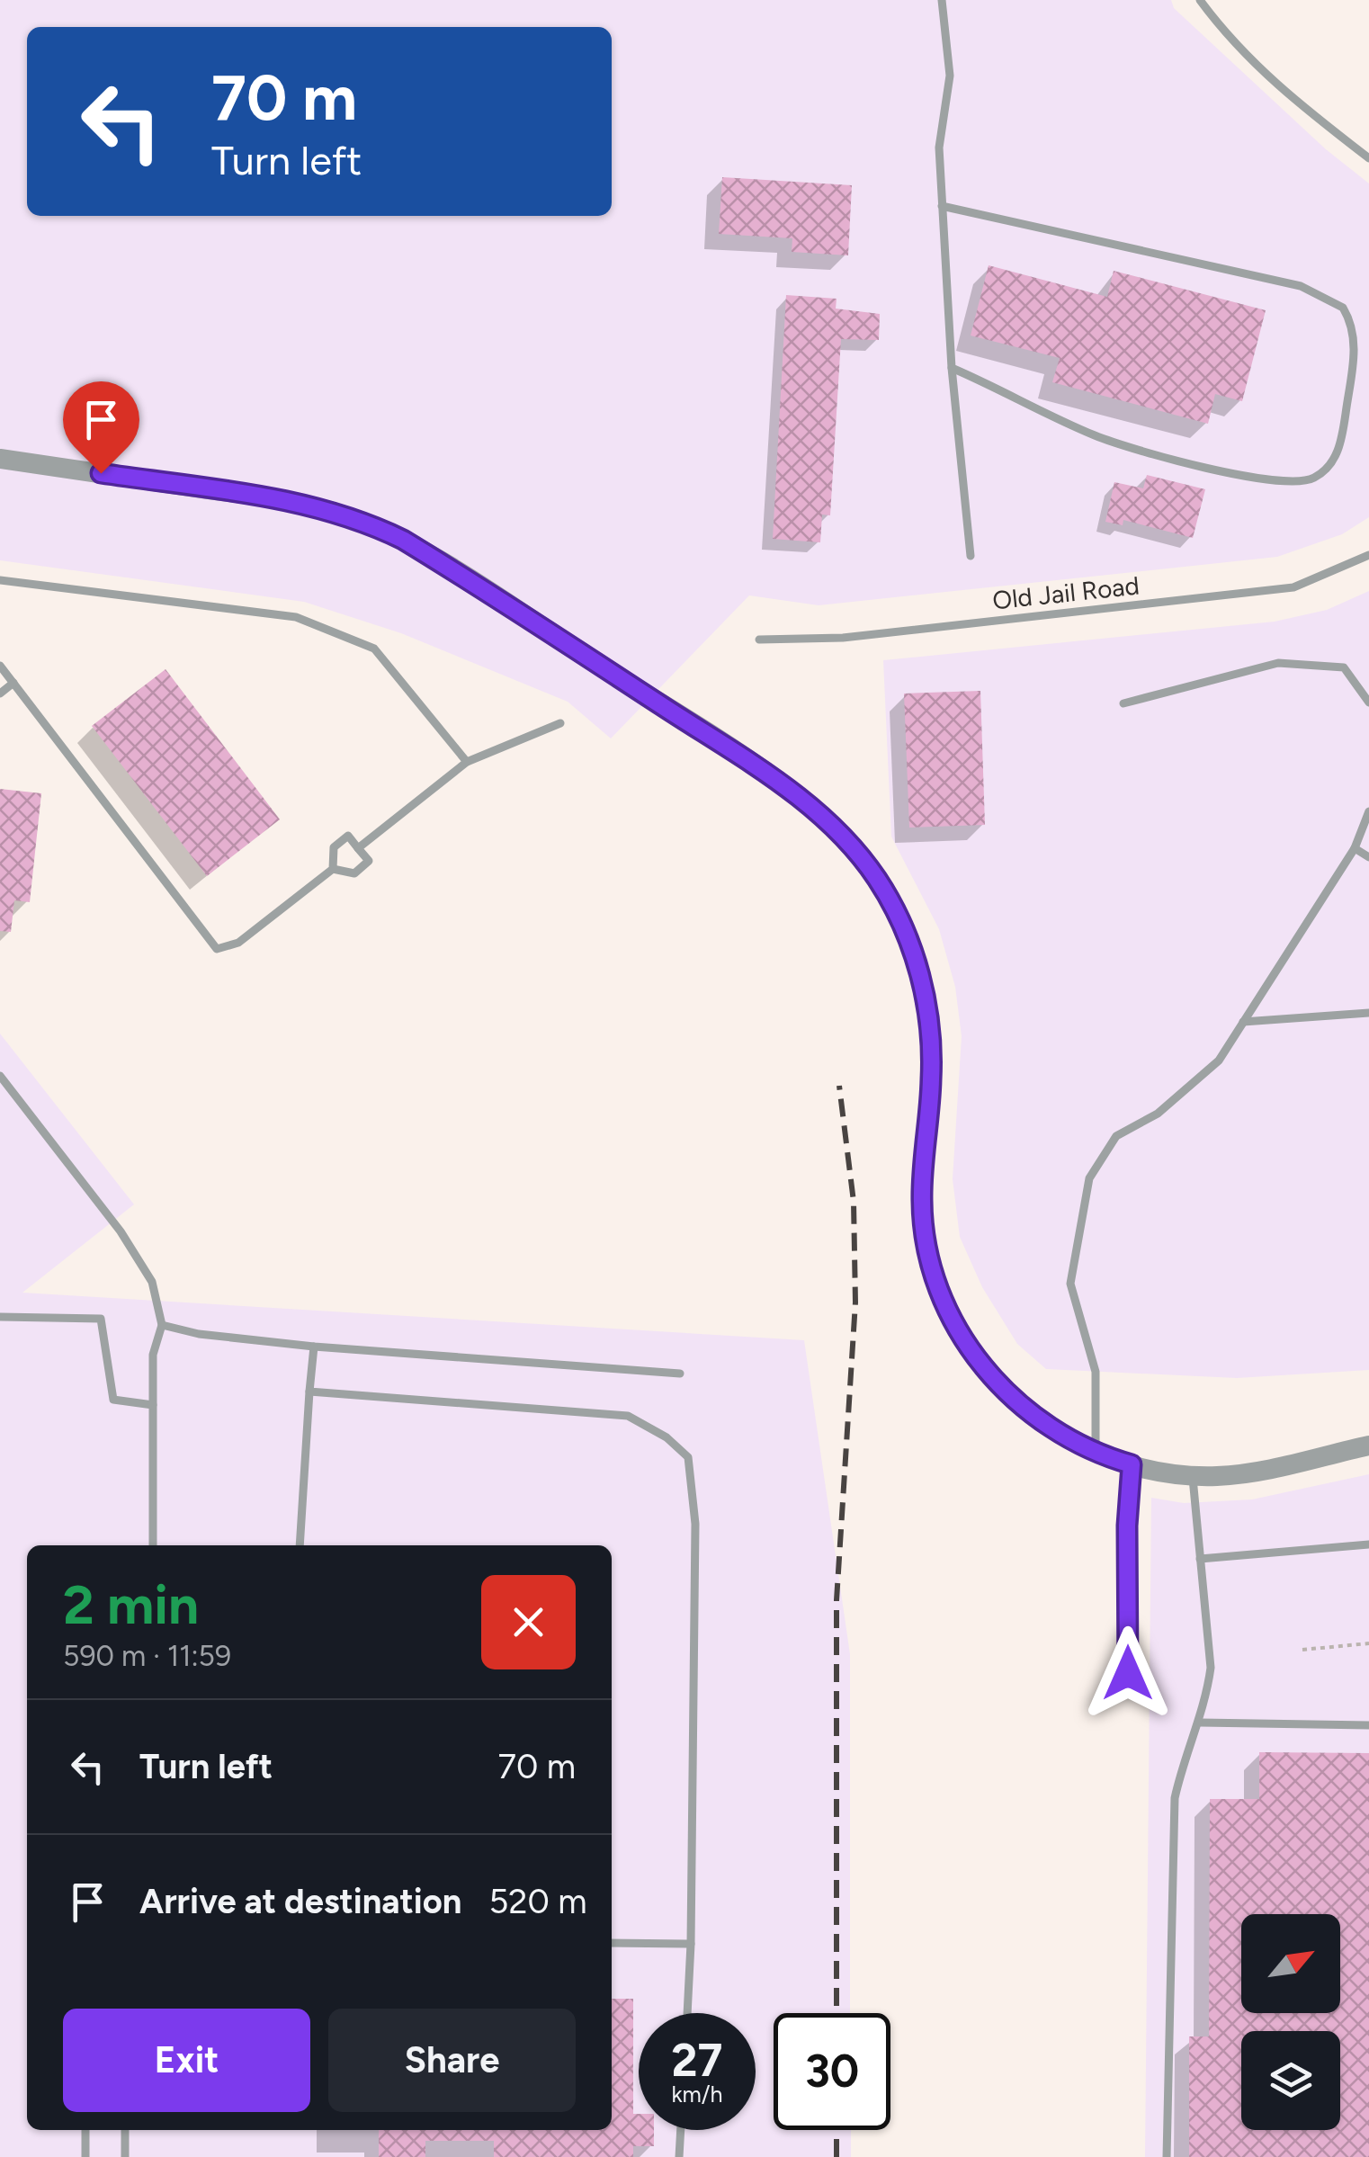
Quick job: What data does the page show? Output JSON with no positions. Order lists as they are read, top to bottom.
{
  "streets": {
    "lane": ["Old Jail Road"]
  },
  "north": "top right",
  "page": {
    "turn": ["70 m", "Turn left"],
    "heading": ["2 min", "590 m · 11:59"],
    "list": [
      {
        "name": "Turn left",
        "value": "70 m"
      },
      {
        "name": "Arrive at destination",
        "value": "520 m"
      }
    ],
    "buttons": ["Exit", "Share"],
    "speed": "27 km/h",
    "limit": "30"
  }
}
